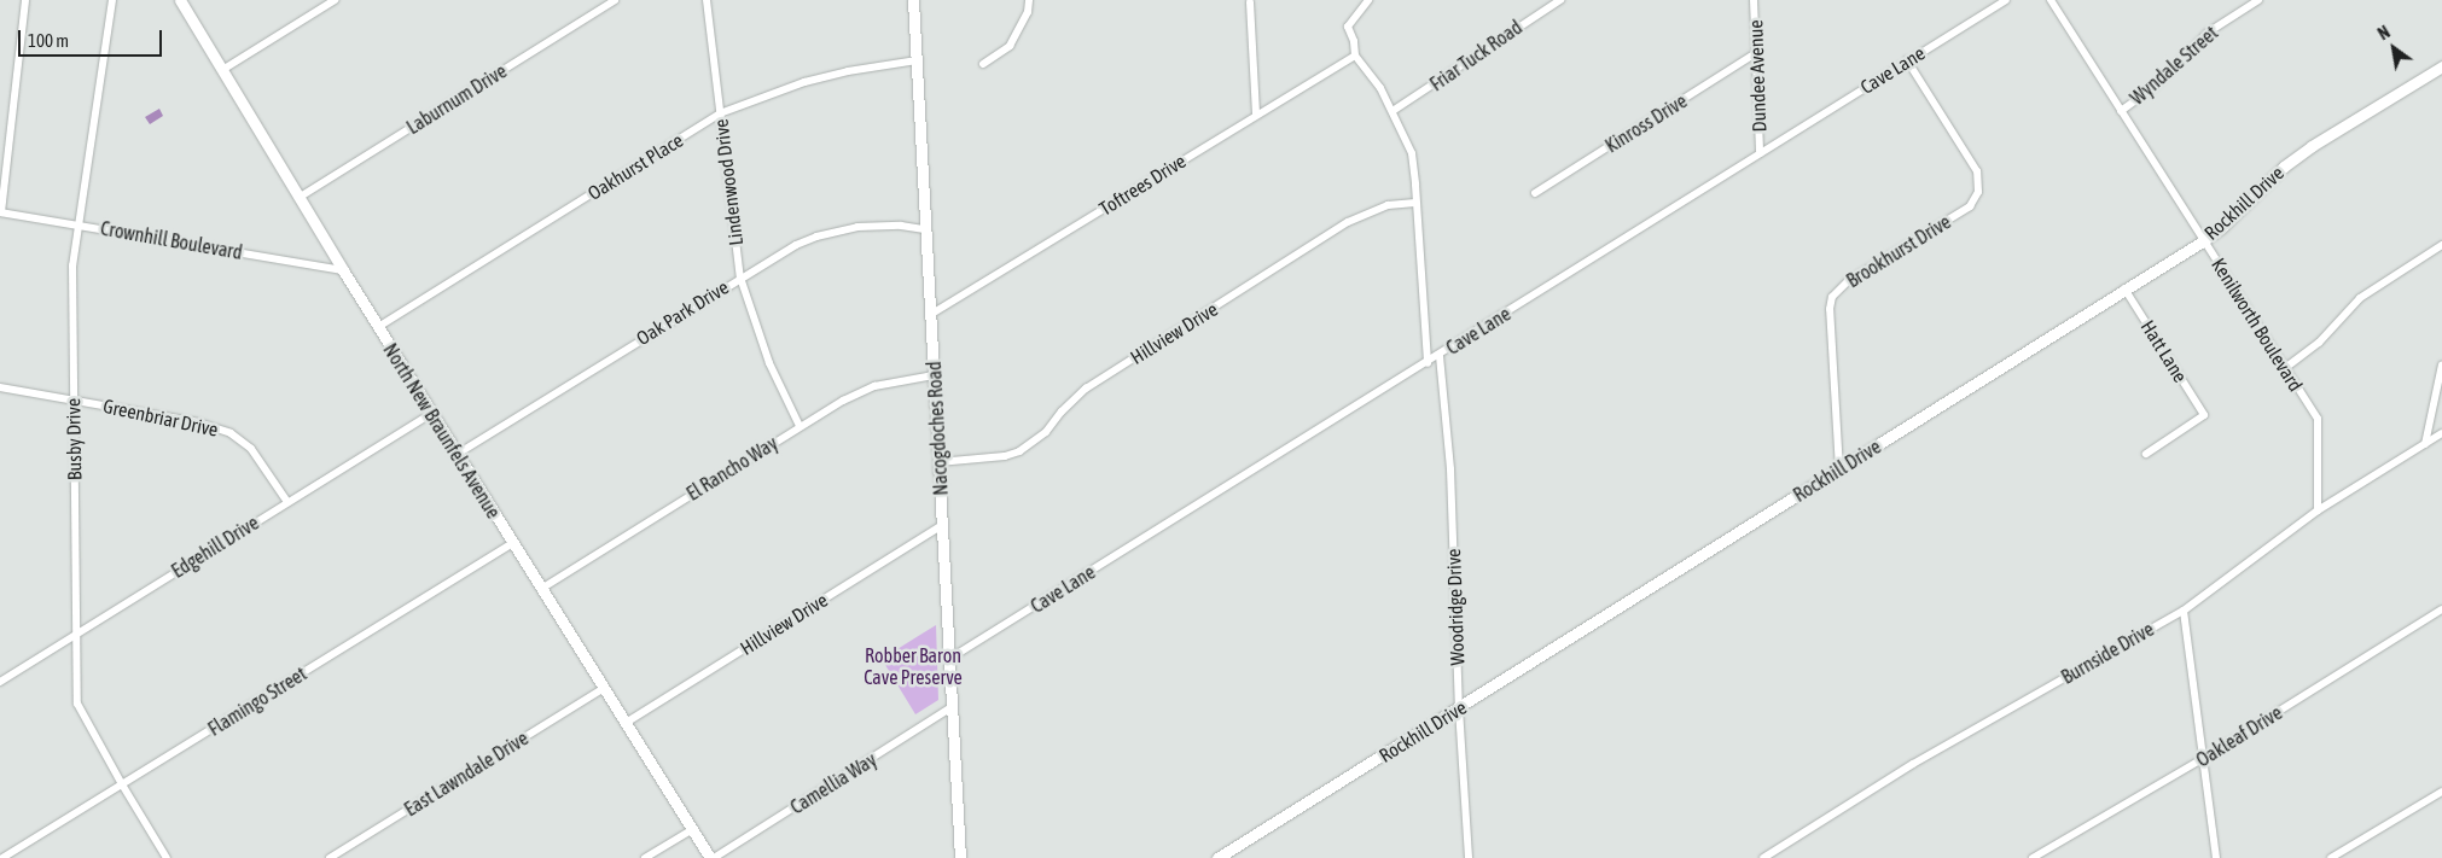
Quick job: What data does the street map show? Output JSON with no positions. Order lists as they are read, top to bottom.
{
  "streets": {
    "street": [
      "Friar Tuck Road",
      "Wyndale Street",
      "Cave Lane",
      "Dundee Avenue",
      "Laburnum Drive",
      "Kinross Drive",
      "Oakhurst Place",
      "Lindenwood Drive",
      "Toftrees Drive",
      "Rockhill Drive",
      "Crownhill Boulevard",
      "Brookhurst Drive",
      "Oak Park Drive",
      "Kenilworth Boulevard",
      "Hillview Drive",
      "Hatt Lane",
      "Greenbriar Drive",
      "Nacogdoches Road",
      "North New Braunfels Avenue",
      "Busby Drive",
      "El Rancho Way",
      "Edgehill Drive",
      "Woodridge Drive",
      "Burnside Drive",
      "Flamingo Street",
      "Oakleaf Drive",
      "East Lawndale Drive",
      "Camellia Way"
    ]
  },
  "crossings": [
    ["Wyndale Street", "Kenilworth Boulevard"],
    ["Cave Lane", "Dundee Avenue"],
    ["Cave Lane", "Brookhurst Drive"],
    ["Cave Lane", "Nacogdoches Road"],
    ["Cave Lane", "Woodridge Drive"],
    ["Dundee Avenue", "Kinross Drive"],
    ["Laburnum Drive", "North New Braunfels Avenue"],
    ["Oakhurst Place", "Lindenwood Drive"],
    ["Oakhurst Place", "Nacogdoches Road"],
    ["Oakhurst Place", "North New Braunfels Avenue"],
    ["Lindenwood Drive", "Oak Park Drive"],
    ["Lindenwood Drive", "El Rancho Way"],
    ["Toftrees Drive", "Nacogdoches Road"],
    ["Rockhill Drive", "Brookhurst Drive"],
    ["Rockhill Drive", "Kenilworth Boulevard"],
    ["Rockhill Drive", "Hatt Lane"],
    ["Rockhill Drive", "Woodridge Drive"],
    ["Crownhill Boulevard", "North New Braunfels Avenue"],
    ["Crownhill Boulevard", "Busby Drive"],
    ["Oak Park Drive", "Nacogdoches Road"],
    ["Oak Park Drive", "North New Braunfels Avenue"],
    ["Kenilworth Boulevard", "Burnside Drive"],
    ["Hillview Drive", "Nacogdoches Road"],
    ["Hillview Drive", "North New Braunfels Avenue"],
    ["Greenbriar Drive", "Busby Drive"],
    ["Greenbriar Drive", "Edgehill Drive"],
    ["Nacogdoches Road", "El Rancho Way"],
    ["Nacogdoches Road", "Camellia Way"],
    ["North New Braunfels Avenue", "El Rancho Way"],
    ["North New Braunfels Avenue", "Edgehill Drive"],
    ["North New Braunfels Avenue", "Flamingo Street"],
    ["North New Braunfels Avenue", "East Lawndale Drive"],
    ["North New Braunfels Avenue", "Camellia Way"],
    ["Busby Drive", "Edgehill Drive"],
    ["Busby Drive", "Flamingo Street"]
  ],
  "parks": ["Robber Baron Cave Preserve"],
  "scale_bar": "100 m",
  "north": "top left"
}
